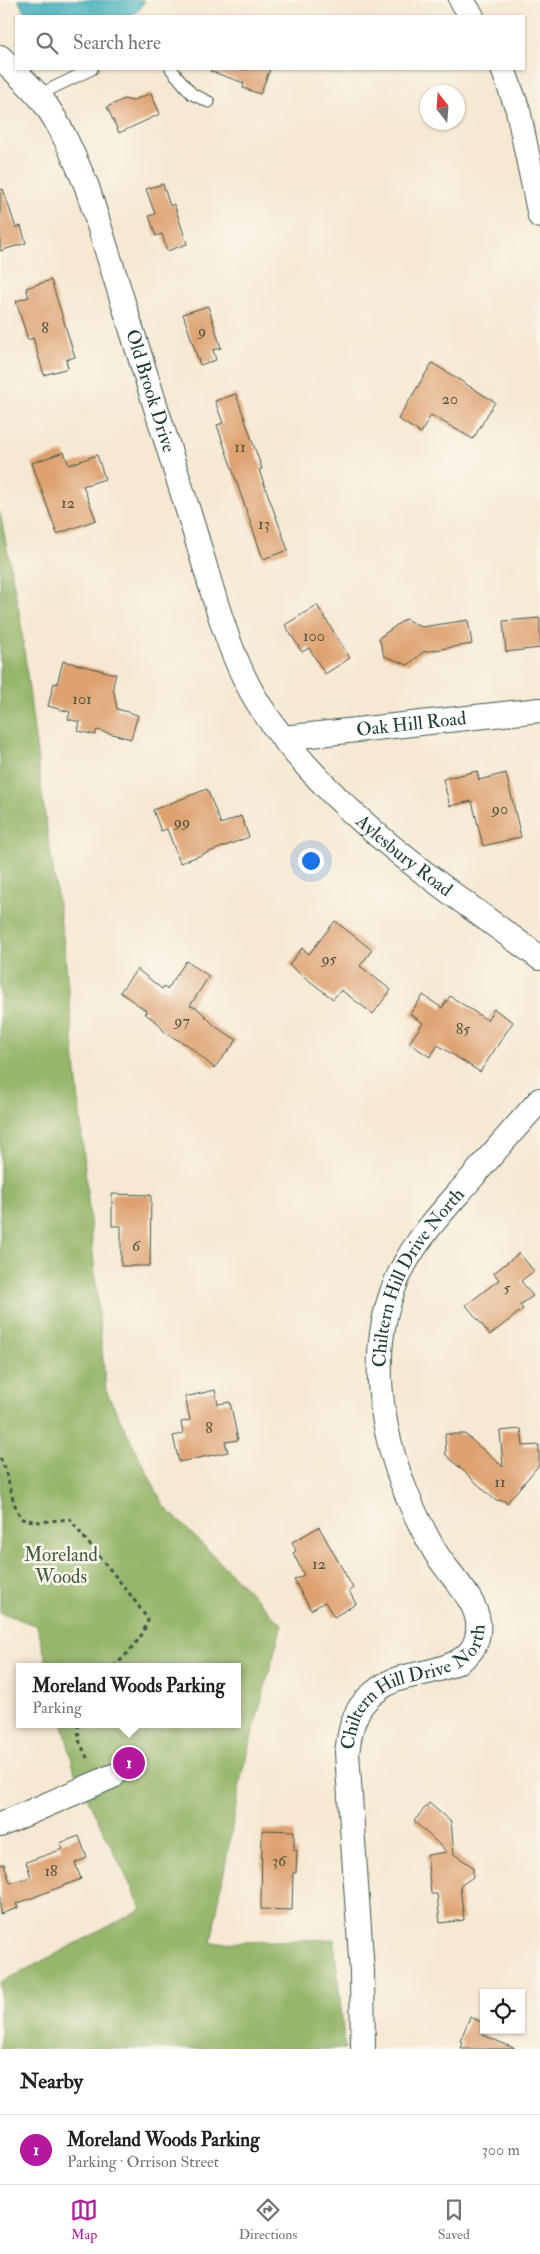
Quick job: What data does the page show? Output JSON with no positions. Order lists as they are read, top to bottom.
{
  "streets": {
    "street": [
      "Old Brook Drive",
      "Oak Hill Road",
      "Aylesbury Road",
      "Chiltern Hill Drive North"
    ]
  },
  "crossings": [
    ["Old Brook Drive", "Oak Hill Road"],
    ["Old Brook Drive", "Aylesbury Road"],
    ["Oak Hill Road", "Aylesbury Road"]
  ],
  "parks": ["Moreland Woods"],
  "house_numbers": [
    "8",
    "9",
    "20",
    "11",
    "12",
    "13",
    "100",
    "101",
    "90",
    "99",
    "95",
    "97",
    "85",
    "6",
    "5",
    "8",
    "11",
    "12",
    "36",
    "18"
  ],
  "north": "top",
  "page": {
    "search": "Search here",
    "popup": ["Moreland Woods Parking", "Parking"],
    "pins": "1",
    "heading": "Nearby",
    "list": [
      {
        "mark": "1",
        "name": "Moreland Woods Parking",
        "note": "Parking · Orrison Street",
        "value": "300 m"
      }
    ],
    "nav": ["Map", "Directions", "Saved"]
  }
}
